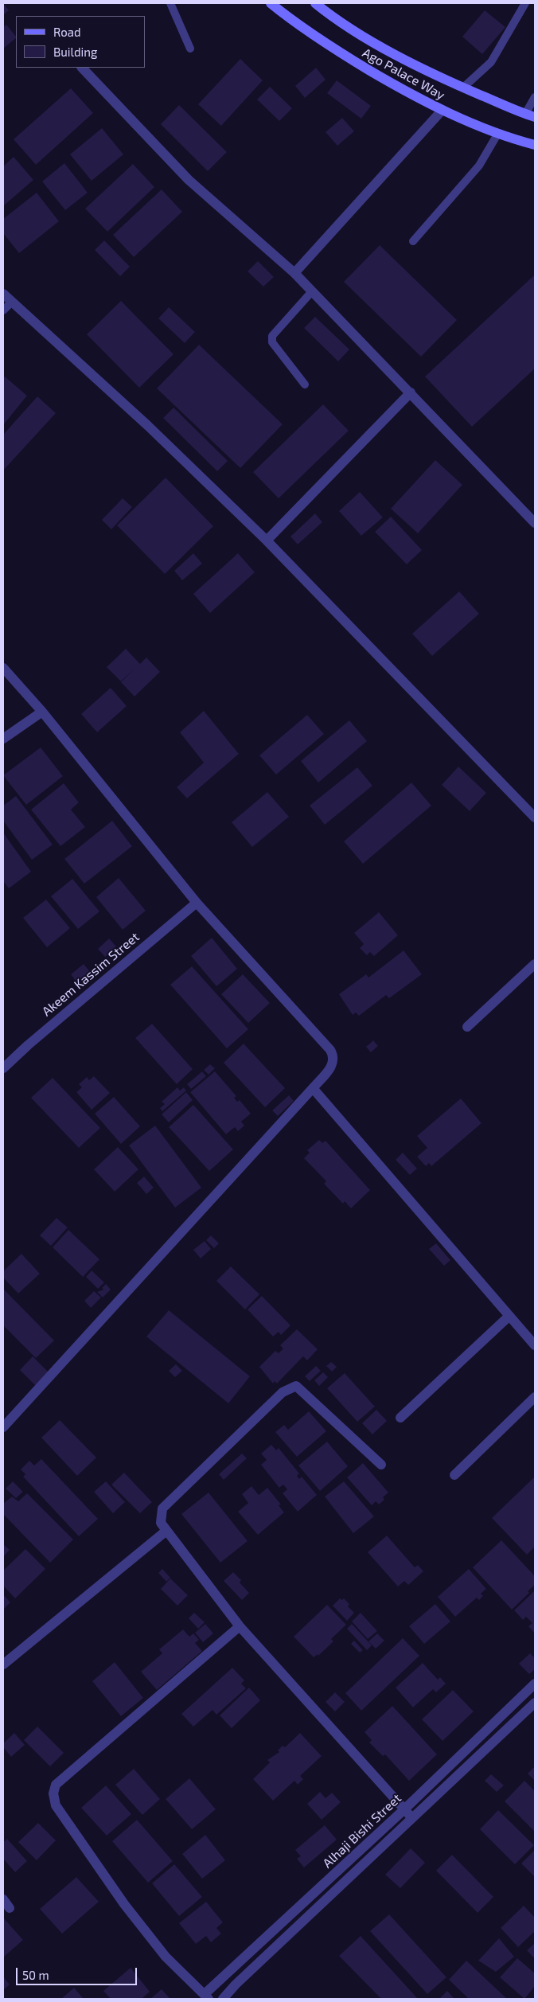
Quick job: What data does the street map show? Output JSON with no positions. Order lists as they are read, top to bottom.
{
  "streets": {
    "main road": ["Ago Palace Way"],
    "street": ["Akeem Kassim Street", "Alhaji Bishi Street"]
  },
  "legend": ["Road", "Building"],
  "scale_bar": "50 m"
}
